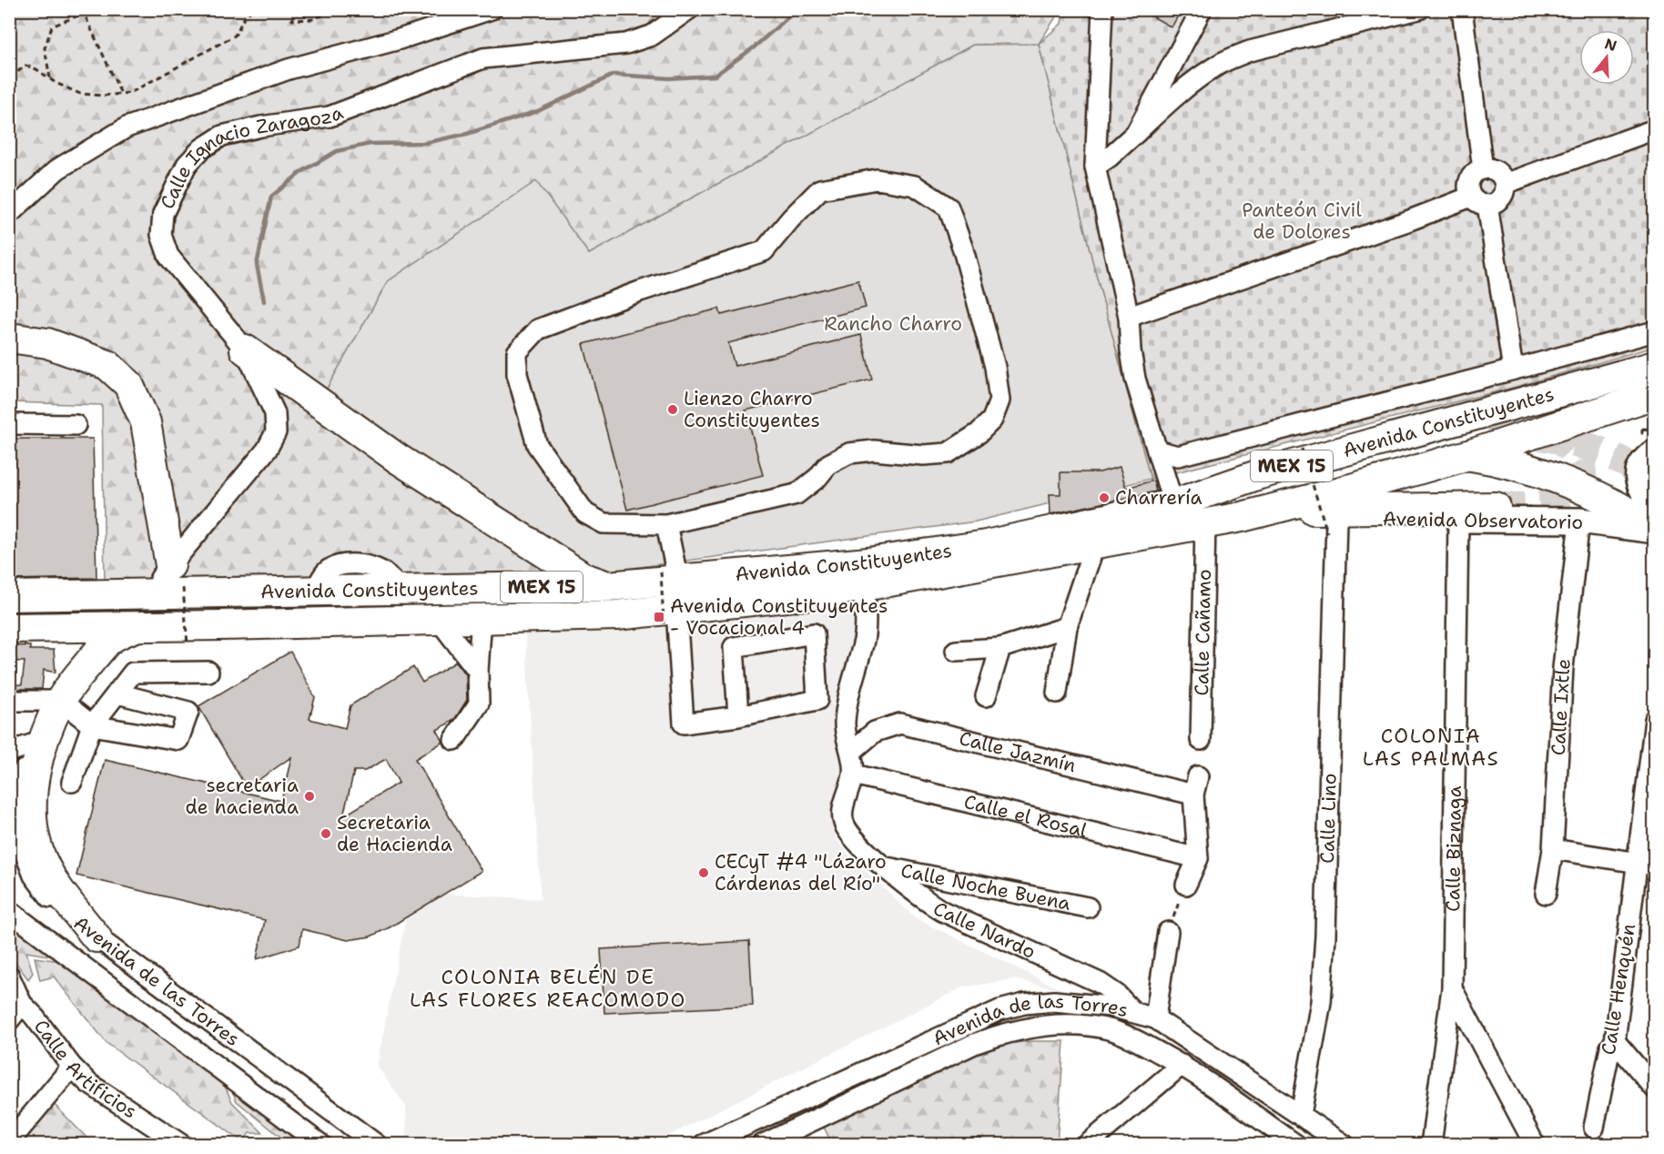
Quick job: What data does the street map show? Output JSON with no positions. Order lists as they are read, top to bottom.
{
  "streets": {
    "highway": ["Avenida Constituyentes", "MEX 15"],
    "main road": ["Avenida Observatorio"],
    "street": [
      "Calle Ignacio Zaragoza",
      "Calle Cañamo",
      "Calle Ixtle",
      "Calle Jazmín",
      "Calle el Rosal",
      "Calle Lino",
      "Calle Biznaga",
      "Calle Noche Buena",
      "Calle Nardo",
      "Avenida de las Torres",
      "Calle Henquén",
      "Calle Artificios"
    ]
  },
  "crossings": [
    ["Avenida Constituyentes", "Calle Cañamo"],
    ["Avenida Observatorio", "Calle Ixtle"],
    ["Avenida Observatorio", "Calle Lino"],
    ["Avenida Observatorio", "Calle Biznaga"],
    ["Calle Jazmín", "Calle el Rosal"],
    ["Calle el Rosal", "Calle Nardo"],
    ["Calle Lino", "Avenida de las Torres"],
    ["Calle Noche Buena", "Calle Nardo"],
    ["Calle Nardo", "Avenida de las Torres"]
  ],
  "districts": ["COLONIA LAS PALMAS", "COLONIA BELÉN DE LAS FLORES REACOMODO"],
  "parks": ["Panteón Civil de Dolores", "Rancho Charro"],
  "places": {
    "other": [
      "Lienzo Charro Constituyentes",
      "Charrería",
      "secretaria de hacienda",
      "Secretaria de Hacienda",
      "CECyT #4 \"Lázaro Cárdenas del Río\""
    ],
    "transit": ["Avenida Constituyentes - Vocacional 4"]
  },
  "north": "top"
}
